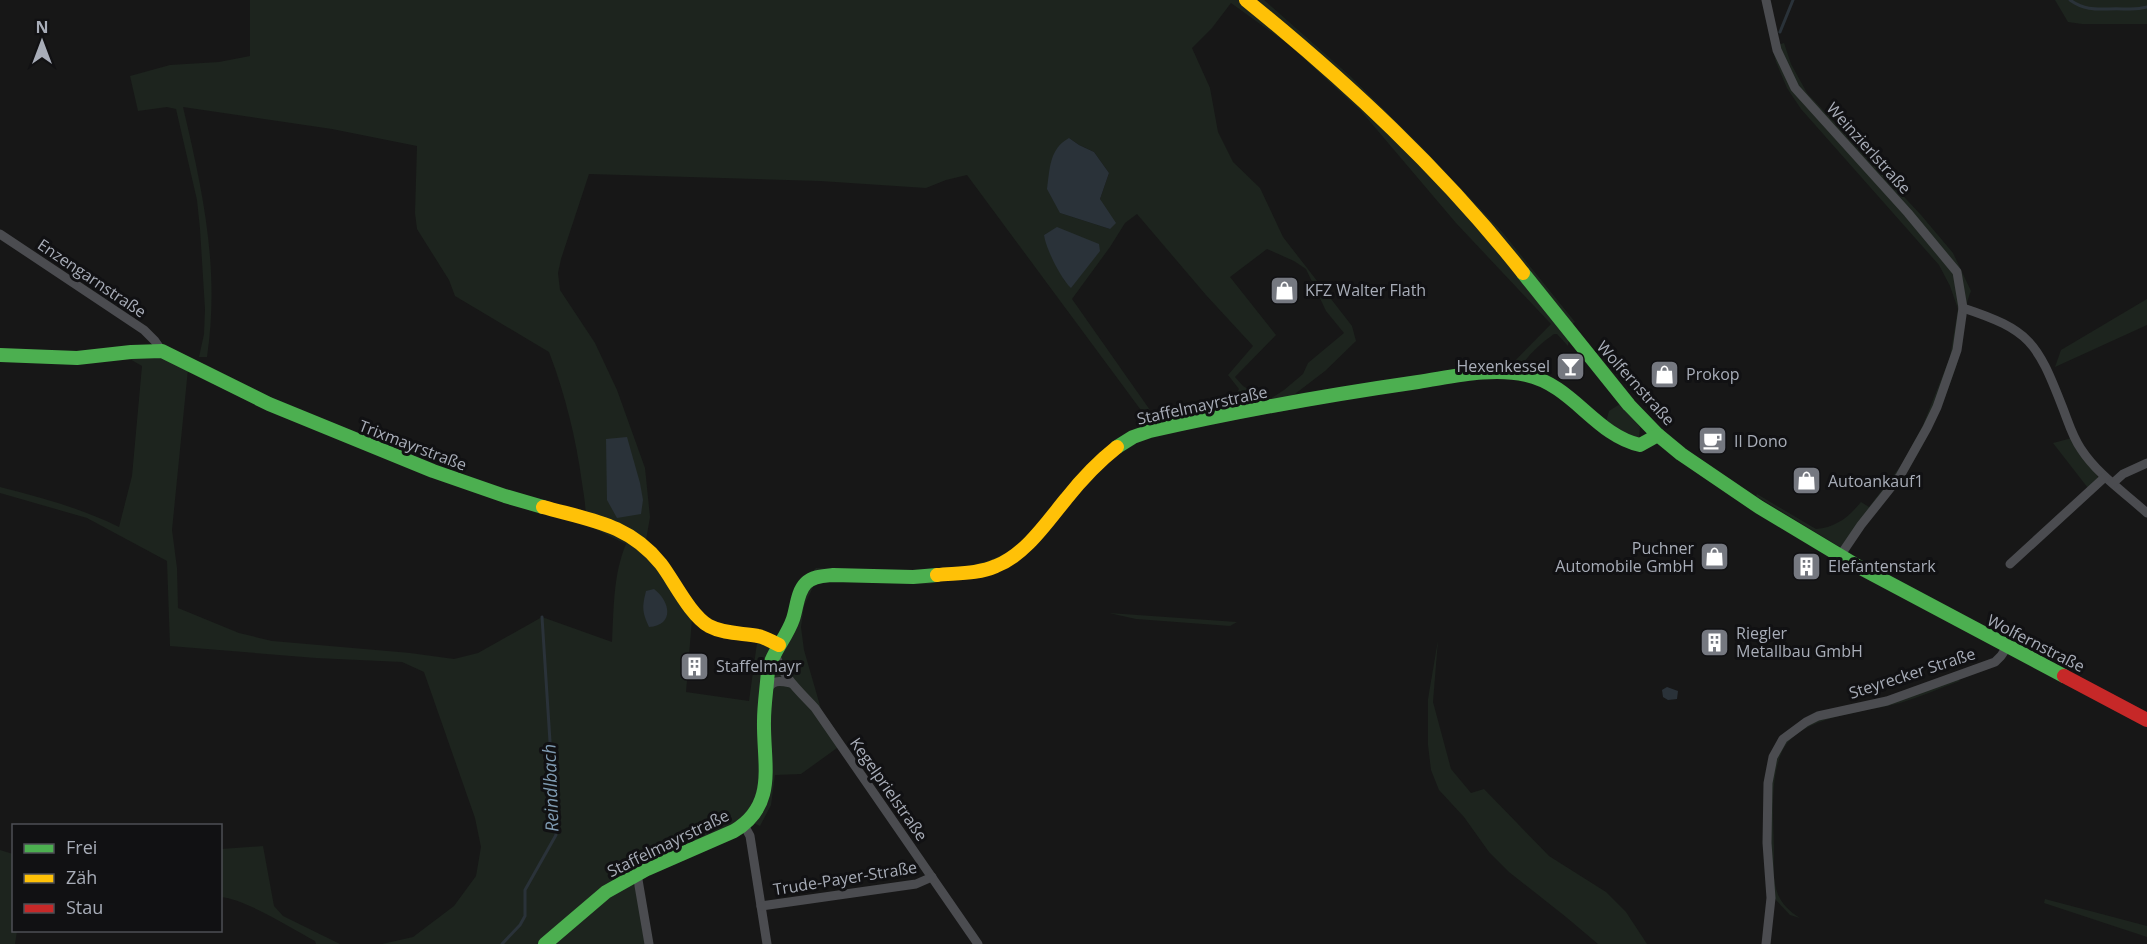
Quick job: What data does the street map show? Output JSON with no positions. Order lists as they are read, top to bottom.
{
  "streets": {
    "street": [
      "Weinzierlstraße",
      "Enzengarnstraße",
      "Wolfernstraße",
      "Staffelmayrstraße",
      "Trixmayrstraße",
      "Steyrecker Straße",
      "Kegelprielstraße",
      "Trude-Payer-Straße"
    ]
  },
  "crossings": [
    ["Weinzierlstraße", "Wolfernstraße"],
    ["Enzengarnstraße", "Trixmayrstraße"],
    ["Wolfernstraße", "Staffelmayrstraße"],
    ["Wolfernstraße", "Steyrecker Straße"],
    ["Staffelmayrstraße", "Trixmayrstraße"],
    ["Staffelmayrstraße", "Kegelprielstraße"],
    ["Trixmayrstraße", "Kegelprielstraße"],
    ["Kegelprielstraße", "Trude-Payer-Straße"]
  ],
  "water": ["Reindlbach"],
  "places": {
    "shop": [
      "KFZ Walter Flath",
      "Prokop",
      "Autoankauf1",
      "Puchner Automobile GmbH"
    ],
    "bar": ["Hexenkessel"],
    "cafe": ["Il Dono"],
    "building": ["Elefantenstark", "Riegler Metallbau GmbH", "Staffelmayr"]
  },
  "legend": ["Frei", "Zäh", "Stau"],
  "north": "top"
}
